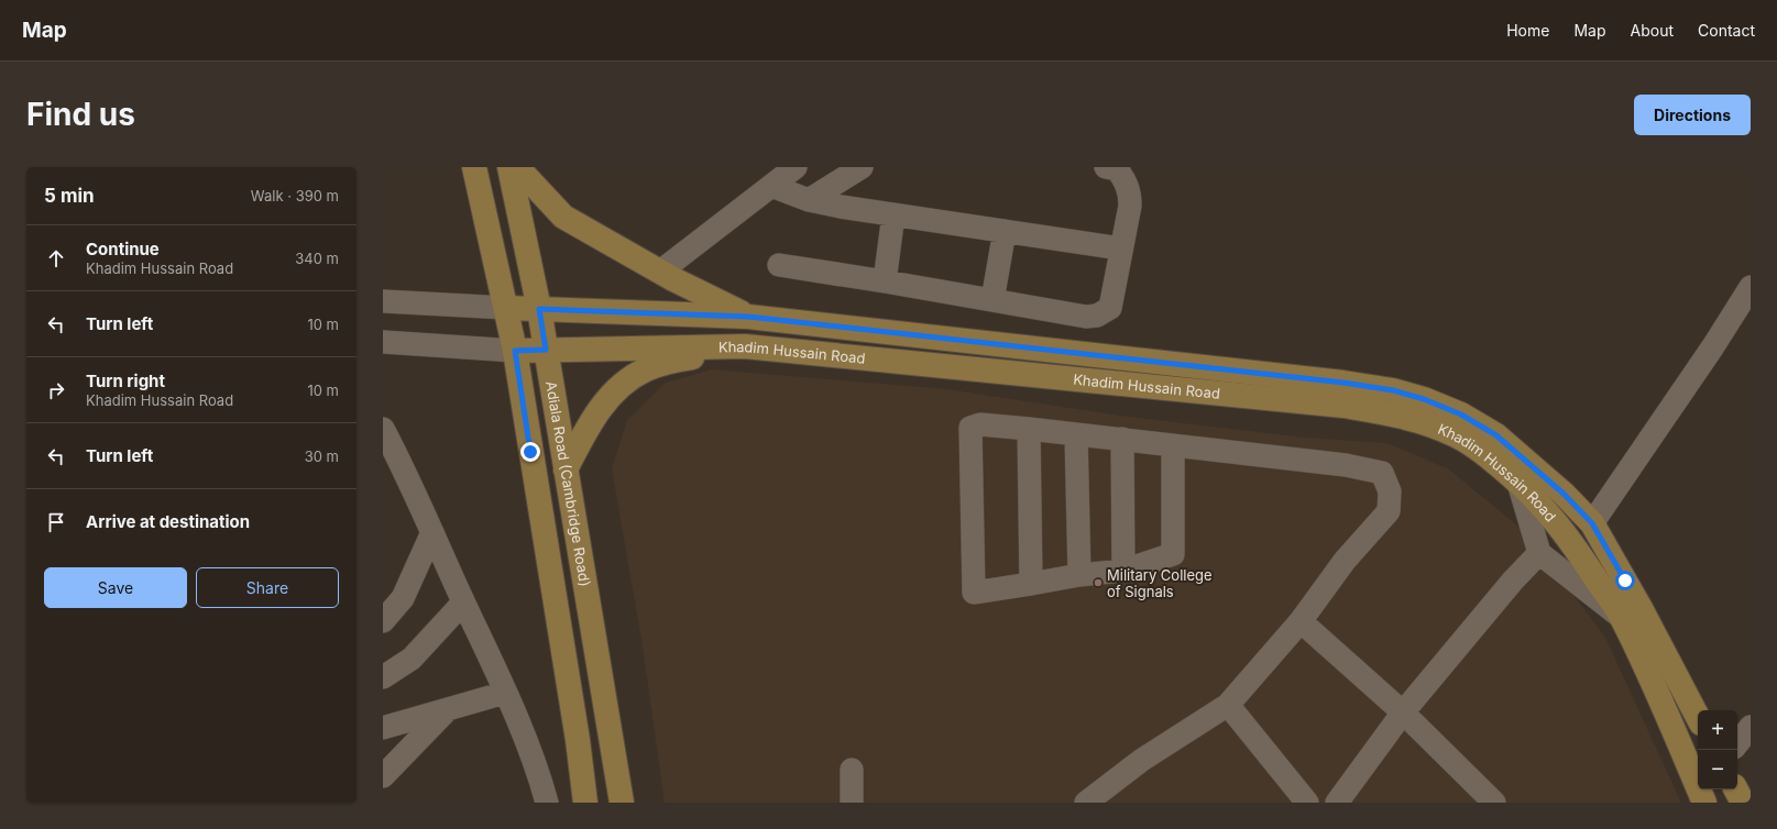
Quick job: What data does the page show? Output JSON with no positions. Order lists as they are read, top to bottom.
{
  "streets": {
    "main road": ["Khadim Hussain Road", "Adiala Road (Cambridge Road)"]
  },
  "crossings": [
    ["Khadim Hussain Road", "Adiala Road (Cambridge Road)"]
  ],
  "places": ["Military College of Signals"],
  "page": {
    "header": "Map",
    "nav": [
      "Home",
      "Map",
      "About",
      "Contact"
    ],
    "buttons": [
      "Directions",
      ["Save", "Share"]
    ],
    "title": "Find us",
    "heading": ["5 min", "Walk · 390 m"],
    "list": [
      ["Continue", "Khadim Hussain Road", "340 m"],
      ["Turn left", "10 m"],
      ["Turn right", "Khadim Hussain Road", "10 m"],
      ["Turn left", "30 m"],
      "Arrive at destination"
    ],
    "map_buttons": ["+", "−"]
  }
}
